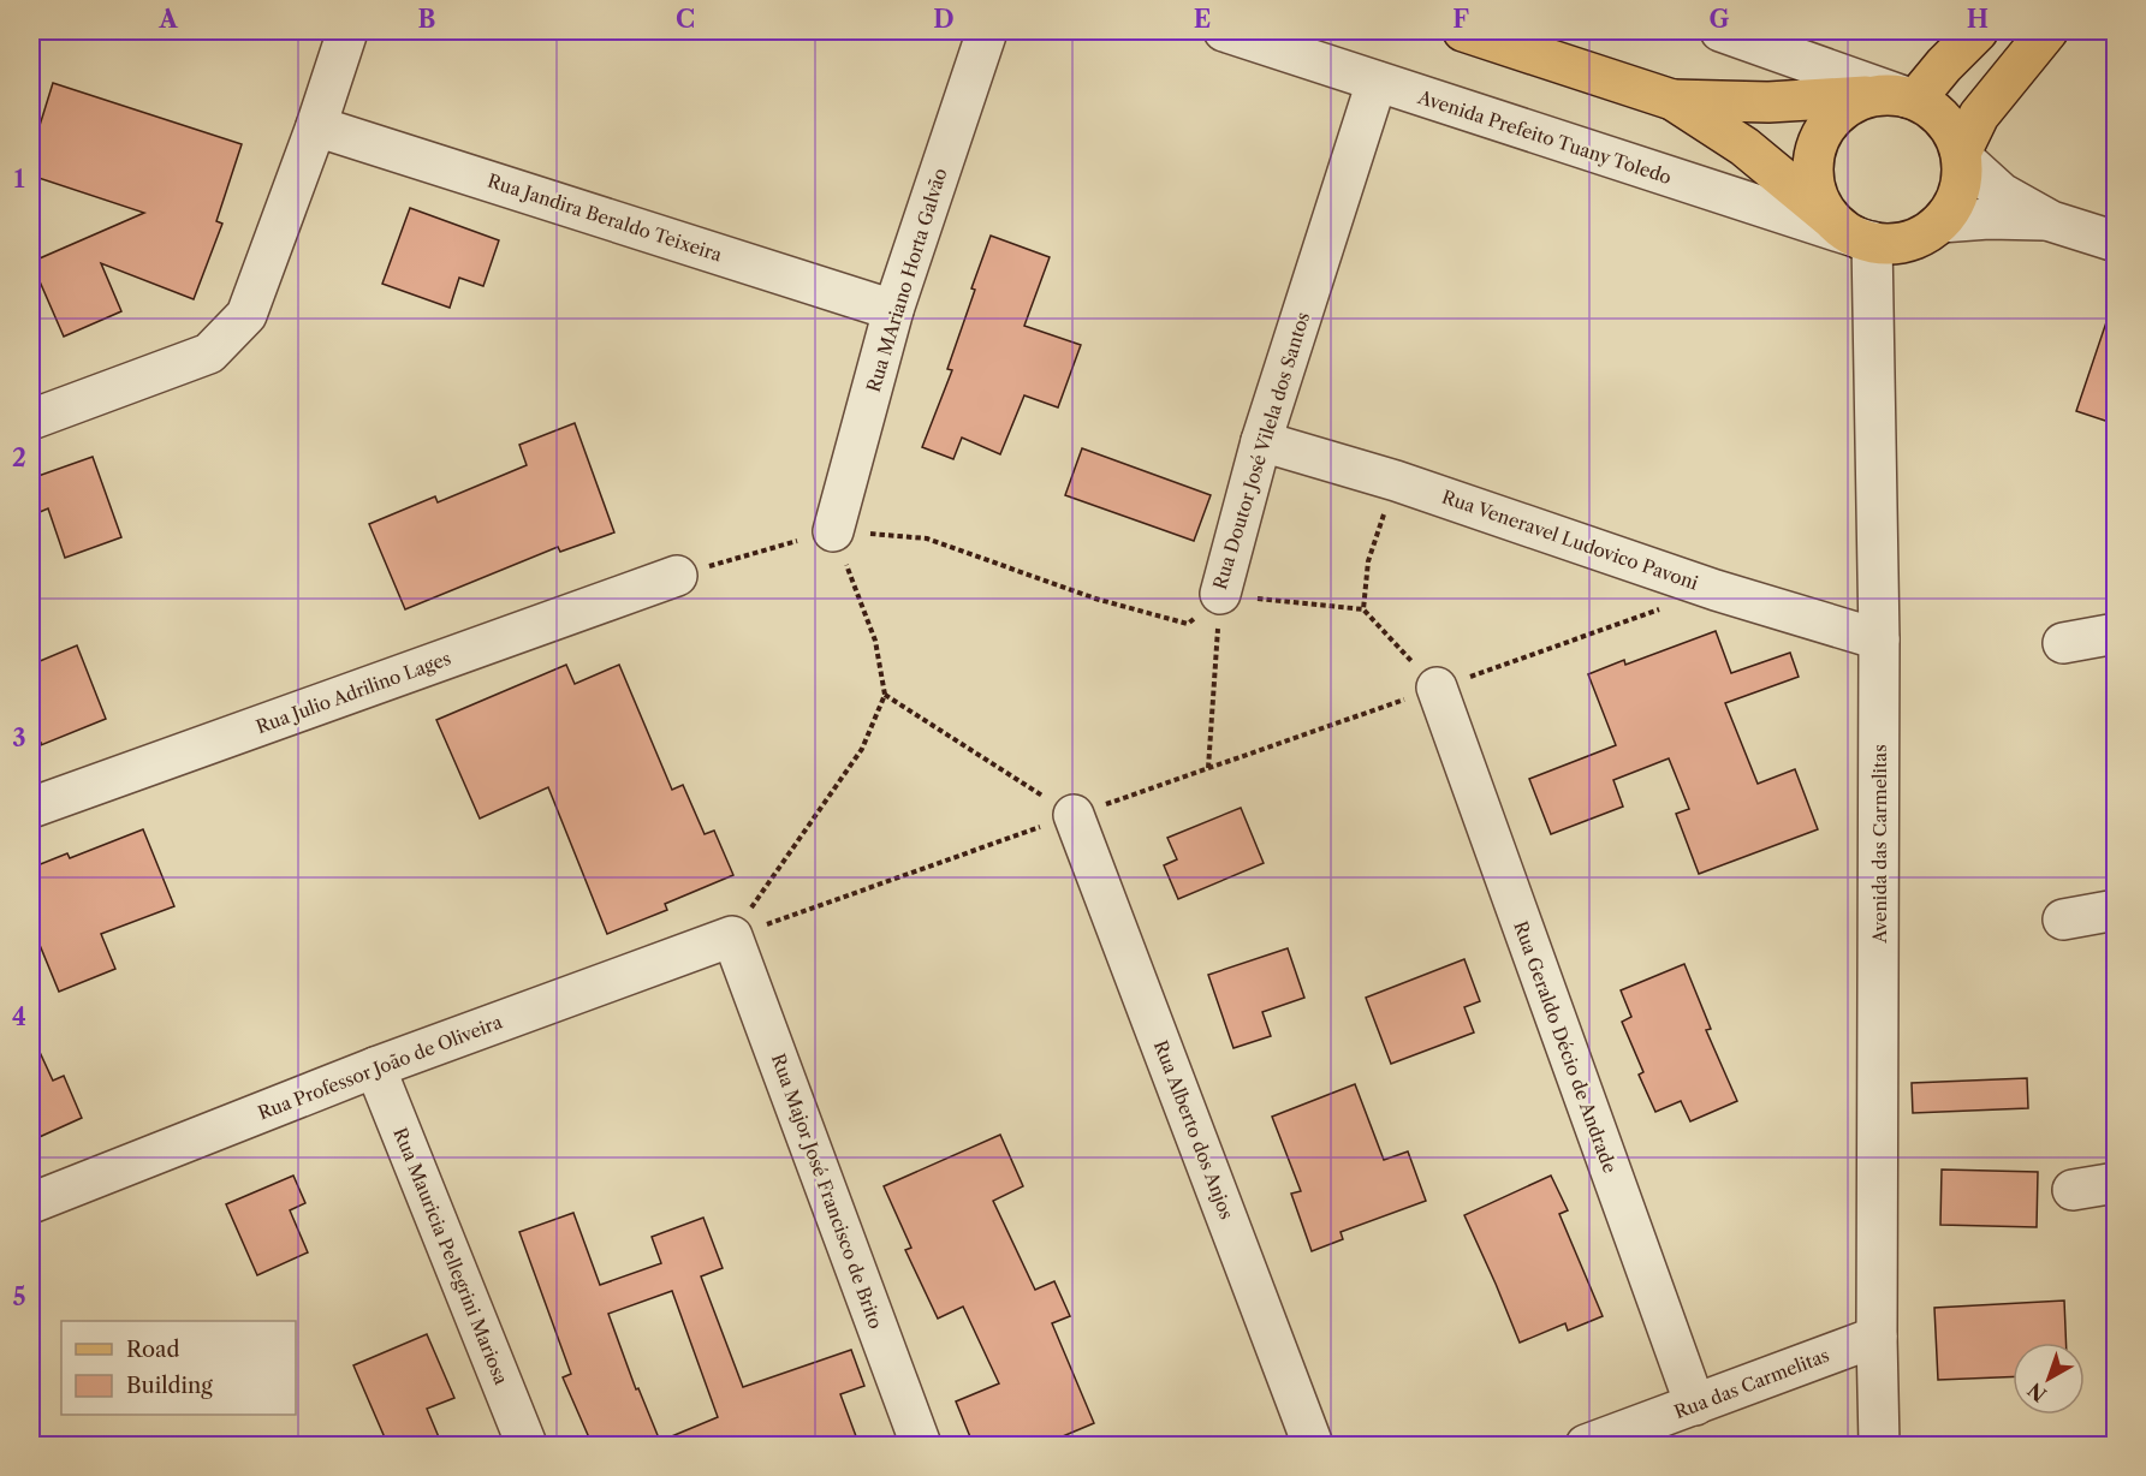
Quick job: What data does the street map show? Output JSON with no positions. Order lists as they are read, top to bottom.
{
  "streets": {
    "street": [
      "Avenida Prefeito Tuany Toledo",
      "Rua Jandira Beraldo Teixeira",
      "Rua MAriano Horta Galvão",
      "Rua Doutor José Vilela dos Santos",
      "Rua Veneravel Ludovico Pavoni",
      "Rua Julio Adrilino Lages",
      "Avenida das Carmelitas",
      "Rua Geraldo Décio de Andrade",
      "Rua Professor João de Oliveira",
      "Rua Alberto dos Anjos",
      "Rua Major José Francisco de Brito",
      "Rua Mauricia Pellegrini Mariosa",
      "Rua das Carmelitas"
    ]
  },
  "crossings": [
    ["Avenida Prefeito Tuany Toledo", "Rua Doutor José Vilela dos Santos"],
    ["Avenida Prefeito Tuany Toledo", "Avenida das Carmelitas"],
    ["Rua Jandira Beraldo Teixeira", "Rua MAriano Horta Galvão"],
    ["Rua MAriano Horta Galvão", "Rua Doutor José Vilela dos Santos"],
    ["Rua Doutor José Vilela dos Santos", "Rua Veneravel Ludovico Pavoni"],
    ["Rua Veneravel Ludovico Pavoni", "Avenida das Carmelitas"],
    ["Avenida das Carmelitas", "Rua das Carmelitas"],
    ["Rua Geraldo Décio de Andrade", "Rua das Carmelitas"],
    ["Rua Professor João de Oliveira", "Rua Major José Francisco de Brito"],
    ["Rua Professor João de Oliveira", "Rua Mauricia Pellegrini Mariosa"]
  ],
  "legend": ["Road", "Building"],
  "north": "bottom left",
  "grid": {
    "columns": [
      "A",
      "B",
      "C",
      "D",
      "E",
      "F",
      "G",
      "H"
    ],
    "rows": [
      "1",
      "2",
      "3",
      "4",
      "5"
    ]
  }
}
